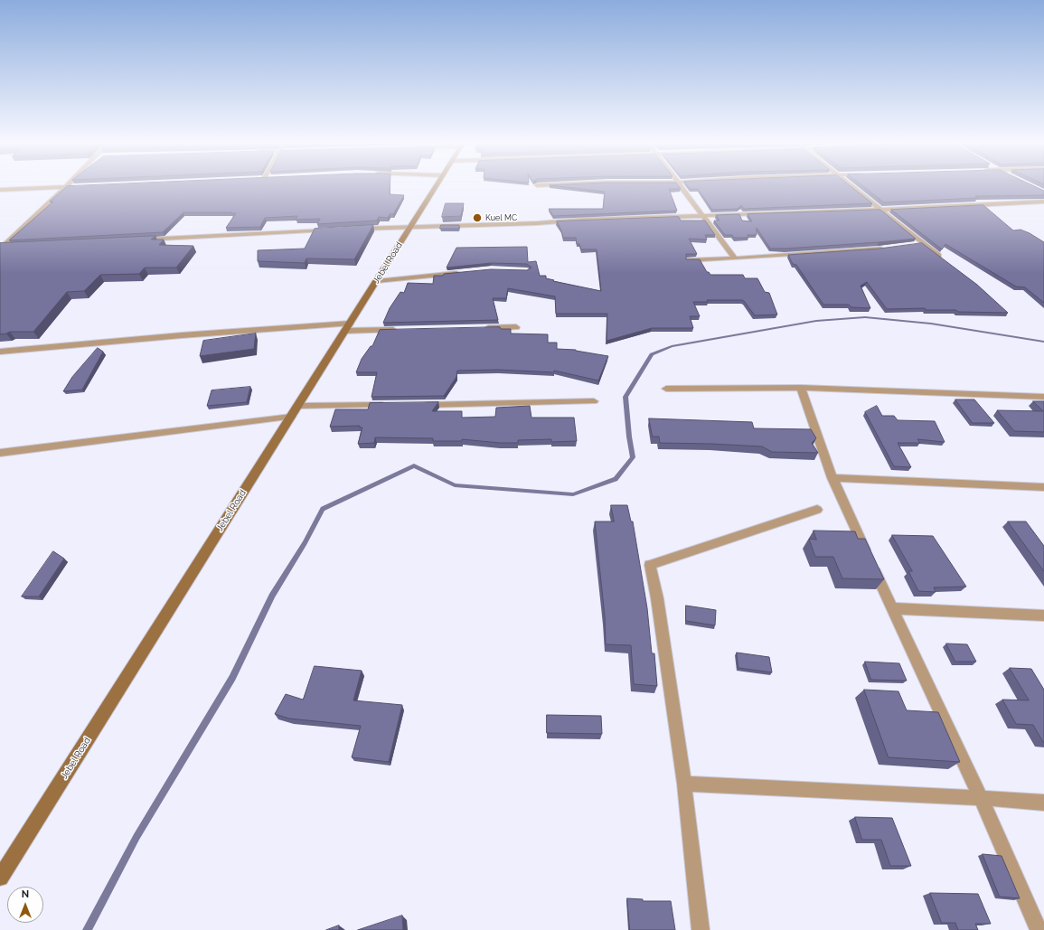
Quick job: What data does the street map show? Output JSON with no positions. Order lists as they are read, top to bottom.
{
  "streets": {
    "main road": ["Jebel Road"]
  },
  "places": ["Kuel MC"],
  "north": "top"
}
